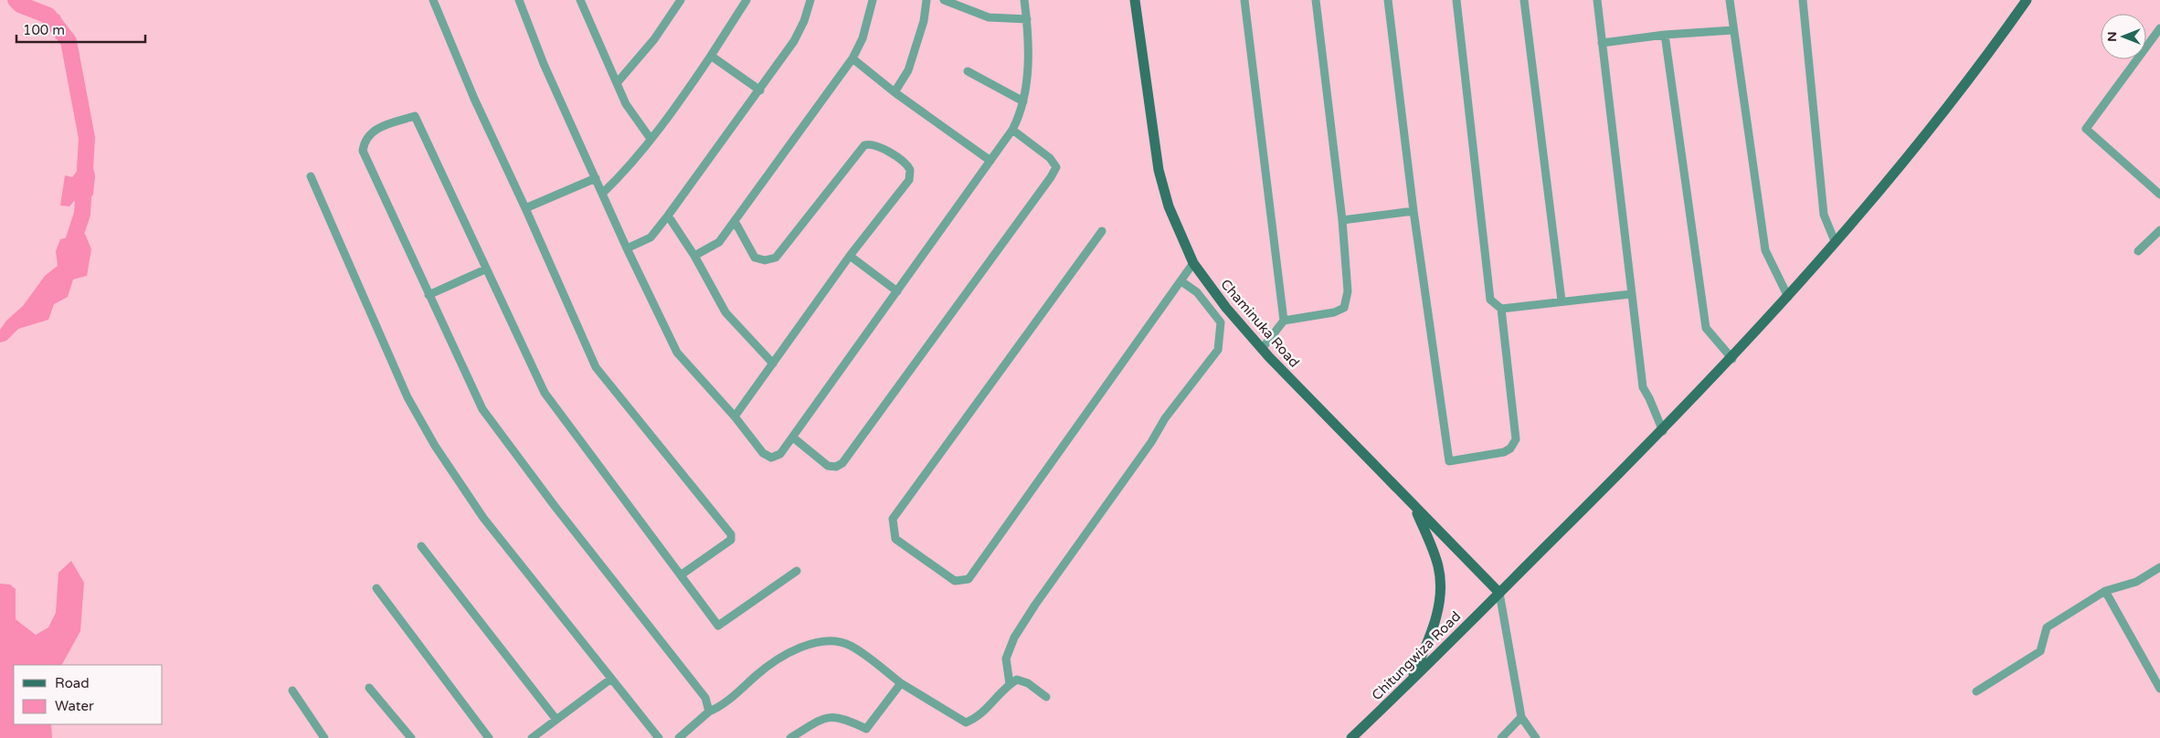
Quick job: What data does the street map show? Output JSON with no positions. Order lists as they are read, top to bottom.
{
  "streets": {
    "main road": ["Chaminuka Road", "Chitungwiza Road"]
  },
  "crossings": [
    ["Chaminuka Road", "Chitungwiza Road"]
  ],
  "legend": ["Road", "Water"],
  "scale_bar": "100 m",
  "north": "left"
}
